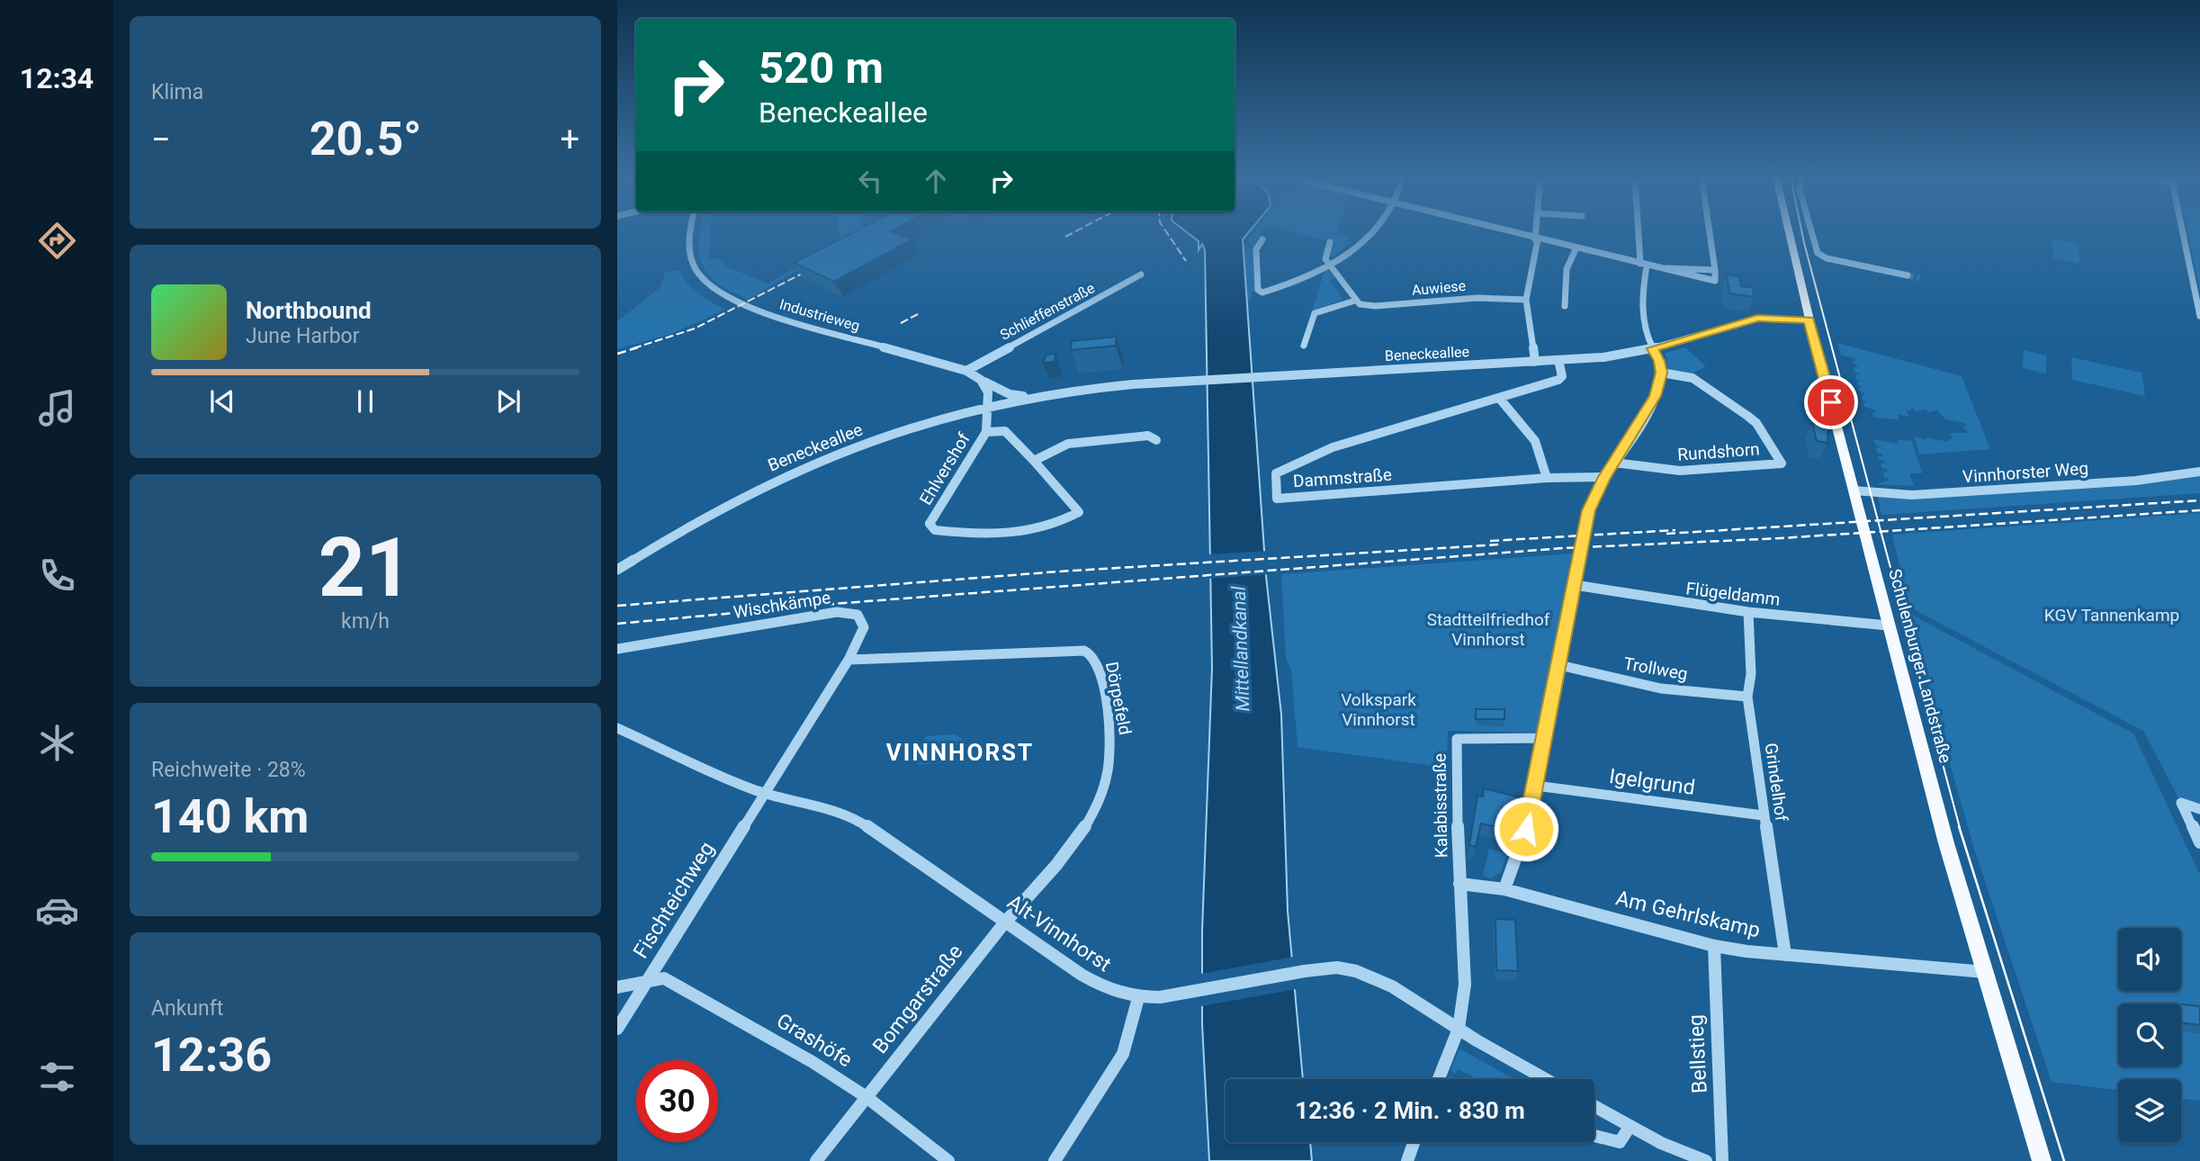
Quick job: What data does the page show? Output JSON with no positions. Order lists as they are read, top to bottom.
{
  "streets": {
    "main road": ["Schulenburger Landstraße"],
    "street": [
      "Auwiese",
      "Schlieffenstraße",
      "Industrieweg",
      "Beneckeallee",
      "Rundshorn",
      "Ehlvershof",
      "Vinnhorster Weg",
      "Dammstraße",
      "Flügeldamm",
      "Wischkämpe",
      "Trollweg",
      "Dörpefeld",
      "Igelgrund",
      "Grindelhof",
      "Kalabisstraße",
      "Fischteichweg",
      "Am Gehrlskamp",
      "Alt-Vinnhorst",
      "Bomgarstraße",
      "Grashöfe",
      "Bellstieg"
    ]
  },
  "crossings": [
    ["Schlieffenstraße", "Industrieweg"],
    ["Industrieweg", "Beneckeallee"],
    ["Beneckeallee", "Ehlvershof"],
    ["Beneckeallee", "Dammstraße"],
    ["Beneckeallee", "Schulenburger Landstraße"],
    ["Vinnhorster Weg", "Schulenburger Landstraße"],
    ["Flügeldamm", "Schulenburger Landstraße"],
    ["Flügeldamm", "Grindelhof"],
    ["Wischkämpe", "Dörpefeld"],
    ["Wischkämpe", "Fischteichweg"],
    ["Wischkämpe", "Alt-Vinnhorst"],
    ["Schulenburger Landstraße", "Am Gehrlskamp"],
    ["Trollweg", "Grindelhof"],
    ["Dörpefeld", "Alt-Vinnhorst"],
    ["Dörpefeld", "Bomgarstraße"],
    ["Igelgrund", "Grindelhof"],
    ["Grindelhof", "Am Gehrlskamp"],
    ["Kalabisstraße", "Am Gehrlskamp"],
    ["Fischteichweg", "Alt-Vinnhorst"],
    ["Fischteichweg", "Grashöfe"],
    ["Am Gehrlskamp", "Bellstieg"],
    ["Alt-Vinnhorst", "Bomgarstraße"],
    ["Bomgarstraße", "Grashöfe"]
  ],
  "districts": ["VINNHORST"],
  "water": ["Mittellandkanal"],
  "parks": ["KGV Tannenkamp", "Stadtteilfriedhof Vinnhorst", "Volkspark Vinnhorst"],
  "page": {
    "tabs": "12:34",
    "tile": [
      "Klima",
      ["21", "km/h"],
      ["Reichweite · 28%", "140 km"],
      ["Ankunft", "12:36"]
    ],
    "turn": ["520 m", "Beneckeallee"],
    "heat": ["−", "20.5°", "+"],
    "song": ["Northbound", "June Harbor"],
    "limit": "30",
    "trip": "12:36 · 2 Min. · 830 m"
  }
}
